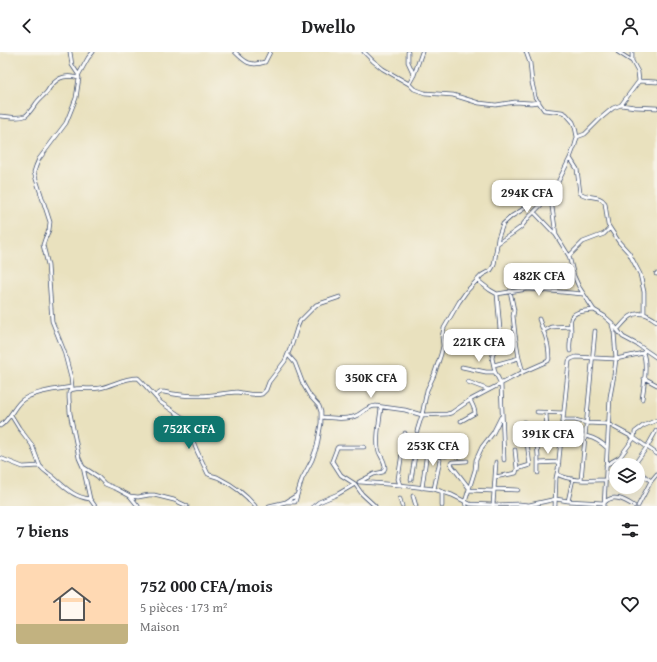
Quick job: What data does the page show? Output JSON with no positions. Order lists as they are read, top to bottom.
{
  "page": {
    "header": "Dwello",
    "price": [
      "294K CFA",
      "482K CFA",
      "221K CFA",
      "350K CFA",
      "752K CFA",
      "391K CFA",
      "253K CFA"
    ],
    "heading": "7 biens",
    "list": [
      {
        "name": "752 000 CFA/mois",
        "note": "5 pièces · 173 m² · Maison"
      }
    ]
  }
}
